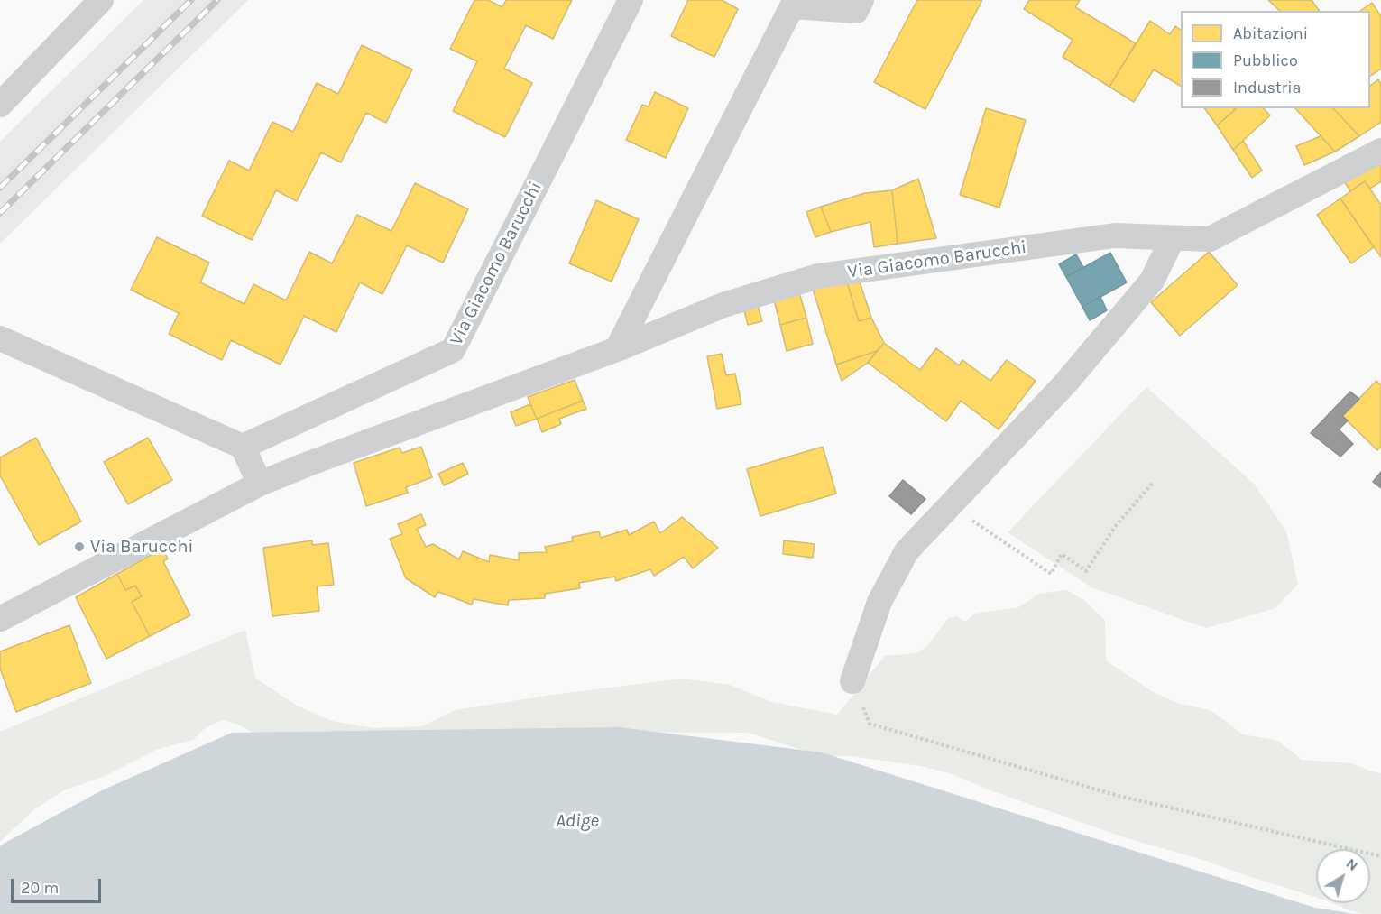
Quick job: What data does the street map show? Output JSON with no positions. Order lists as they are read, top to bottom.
{
  "streets": {
    "street": ["Via Giacomo Barucchi"]
  },
  "water": ["Adige"],
  "places": ["Via Barucchi"],
  "legend": ["Abitazioni", "Pubblico", "Industria"],
  "scale_bar": "20 m",
  "north": "top right"
}
